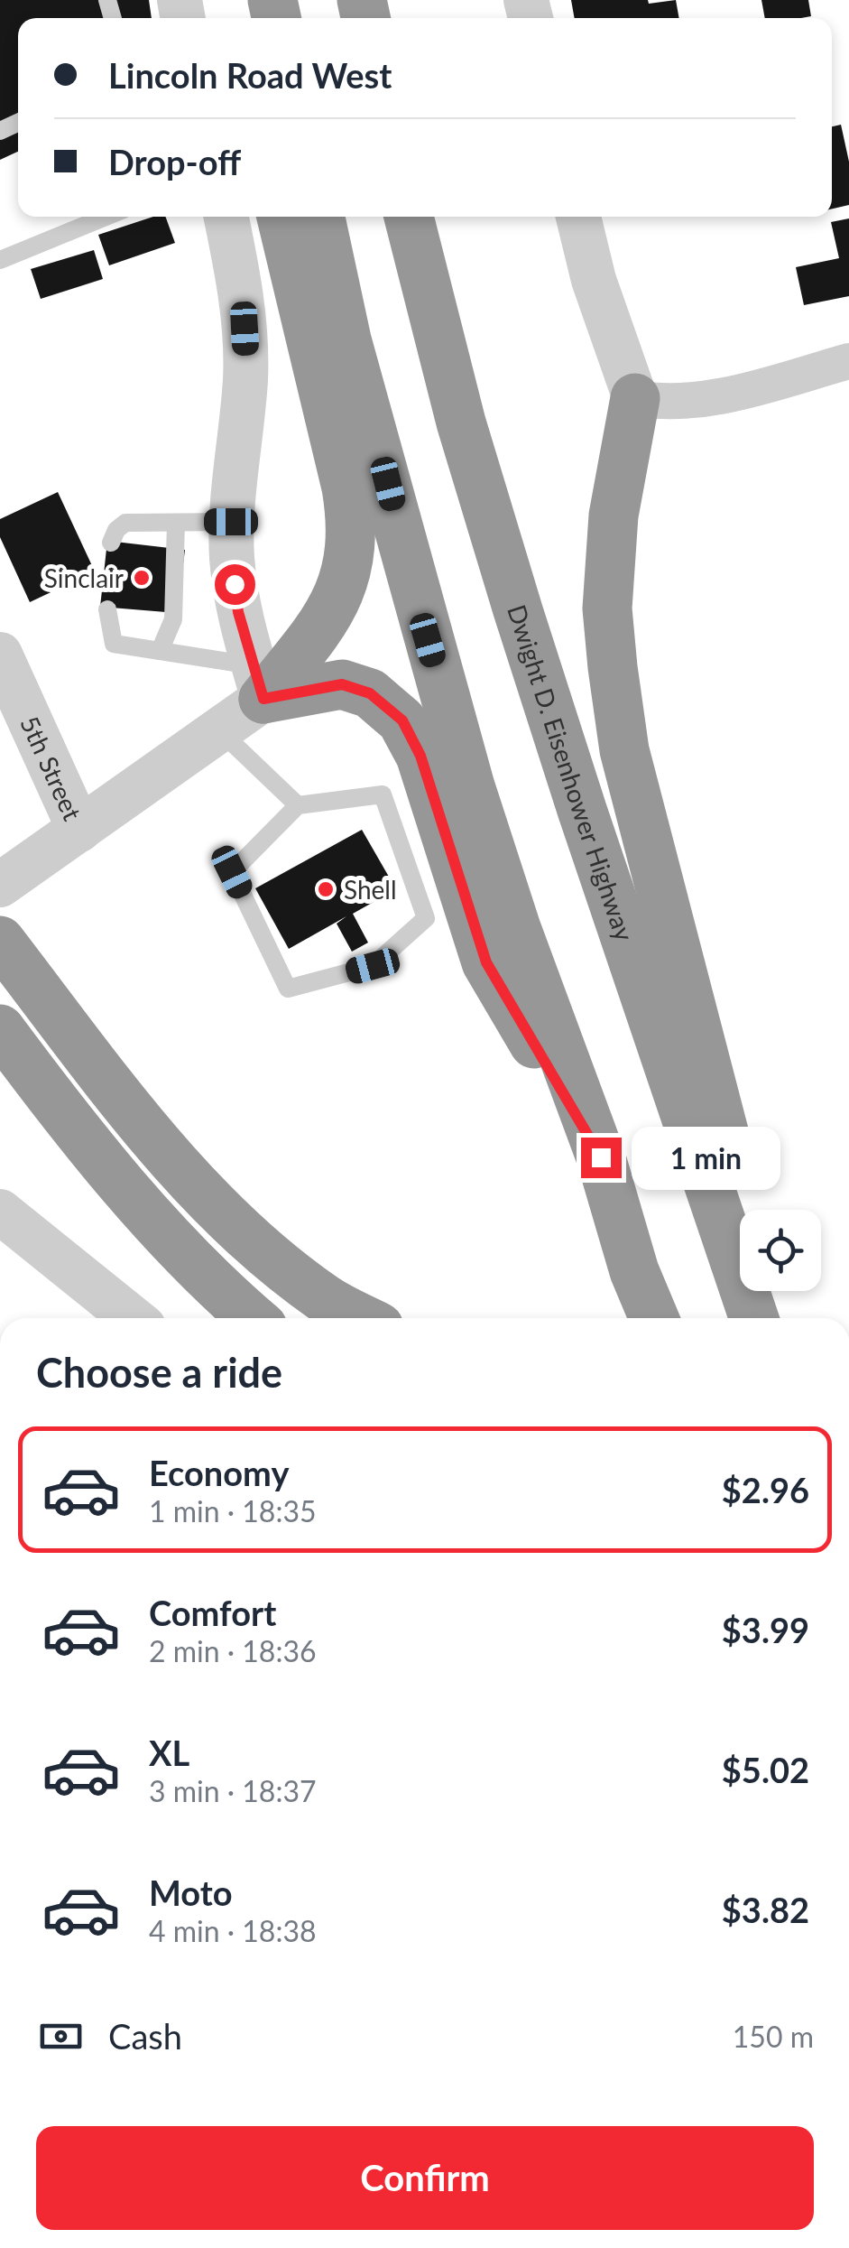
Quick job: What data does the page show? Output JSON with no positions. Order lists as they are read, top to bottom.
{
  "streets": {
    "highway": ["Dwight D. Eisenhower Highway"],
    "street": ["5th Street"]
  },
  "places": ["Sinclair", "Shell"],
  "page": {
    "banner": ["Lincoln Road West", "Drop-off"],
    "bubble": "1 min",
    "heading": "Choose a ride",
    "list": [
      {
        "name": "Economy",
        "note": "1 min · 18:35",
        "value": "$2.96"
      },
      {
        "name": "Comfort",
        "note": "2 min · 18:36",
        "value": "$3.99"
      },
      {
        "name": "XL",
        "note": "3 min · 18:37",
        "value": "$5.02"
      },
      {
        "name": "Moto",
        "note": "4 min · 18:38",
        "value": "$3.82"
      }
    ],
    "pay": ["Cash", "150 m"],
    "buttons": "Confirm"
  }
}
